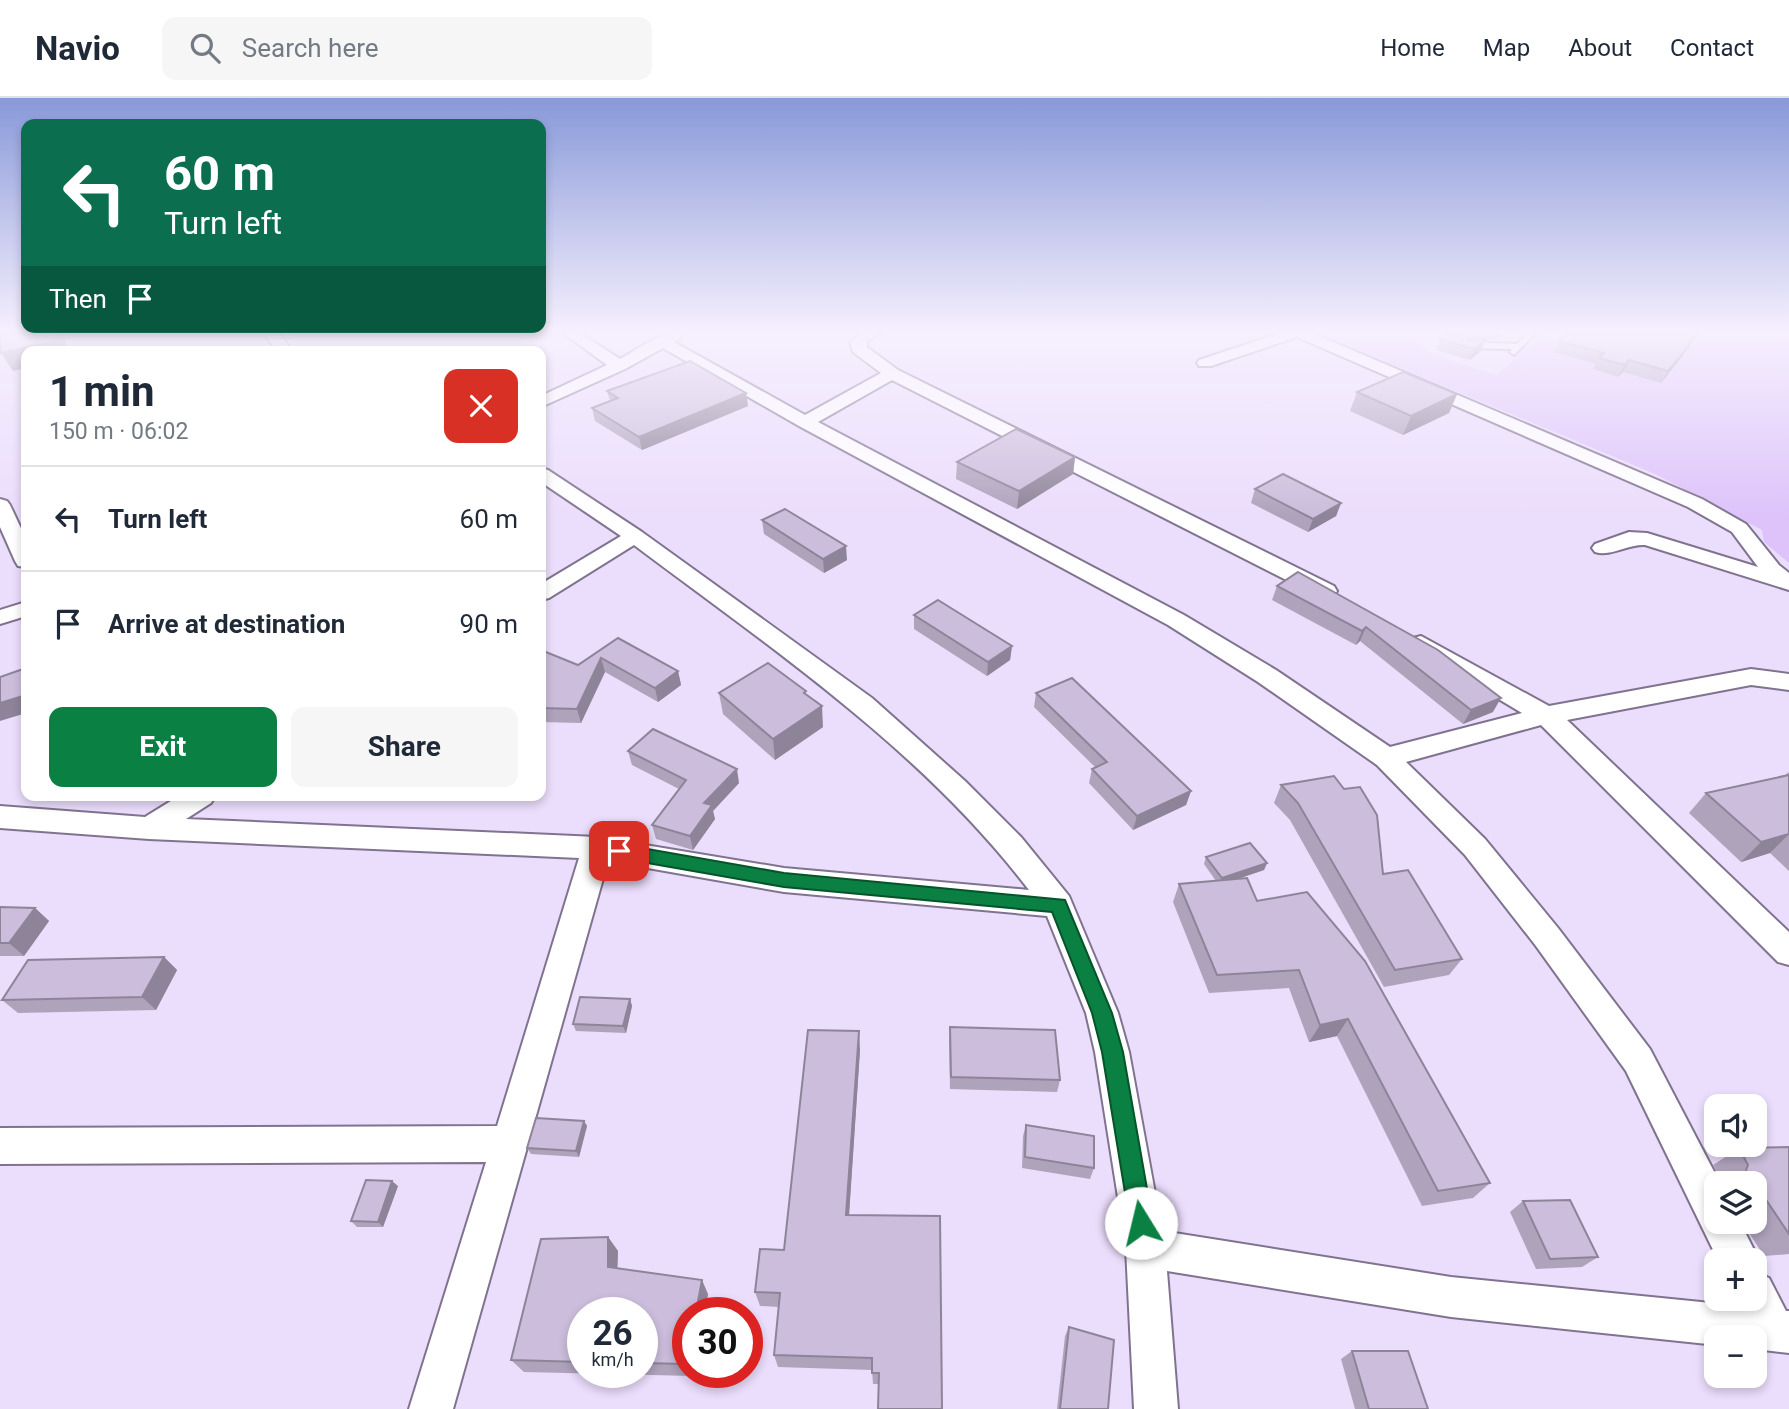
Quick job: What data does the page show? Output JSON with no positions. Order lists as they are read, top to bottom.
{
  "page": {
    "header": "Navio",
    "search": "Search here",
    "nav": [
      "Home",
      "Map",
      "About",
      "Contact"
    ],
    "turn": ["60 m", "Turn left"],
    "then": "Then",
    "heading": ["1 min", "150 m · 06:02"],
    "list": [
      {
        "name": "Turn left",
        "value": "60 m"
      },
      {
        "name": "Arrive at destination",
        "value": "90 m"
      }
    ],
    "buttons": ["Exit", "Share"],
    "map_buttons": ["+", "−"],
    "speed": "26 km/h",
    "limit": "30"
  }
}
